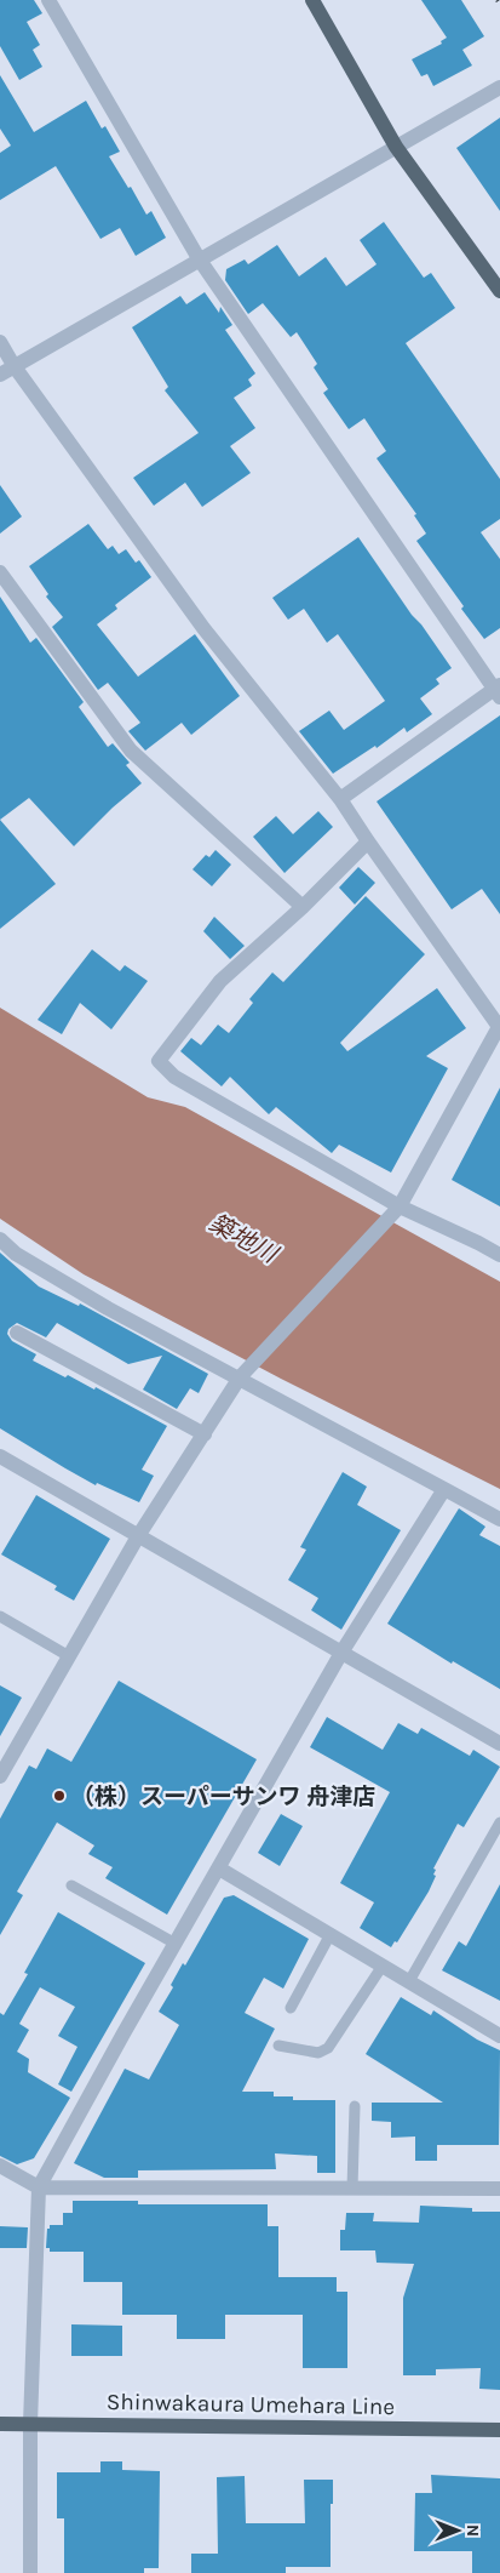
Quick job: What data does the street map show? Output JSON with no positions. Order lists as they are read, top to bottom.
{
  "streets": {
    "main road": ["Shinwakaura Umehara Line"]
  },
  "water": ["築地川"],
  "places": ["（株）スーパーサンワ 舟津店"],
  "north": "right"
}
